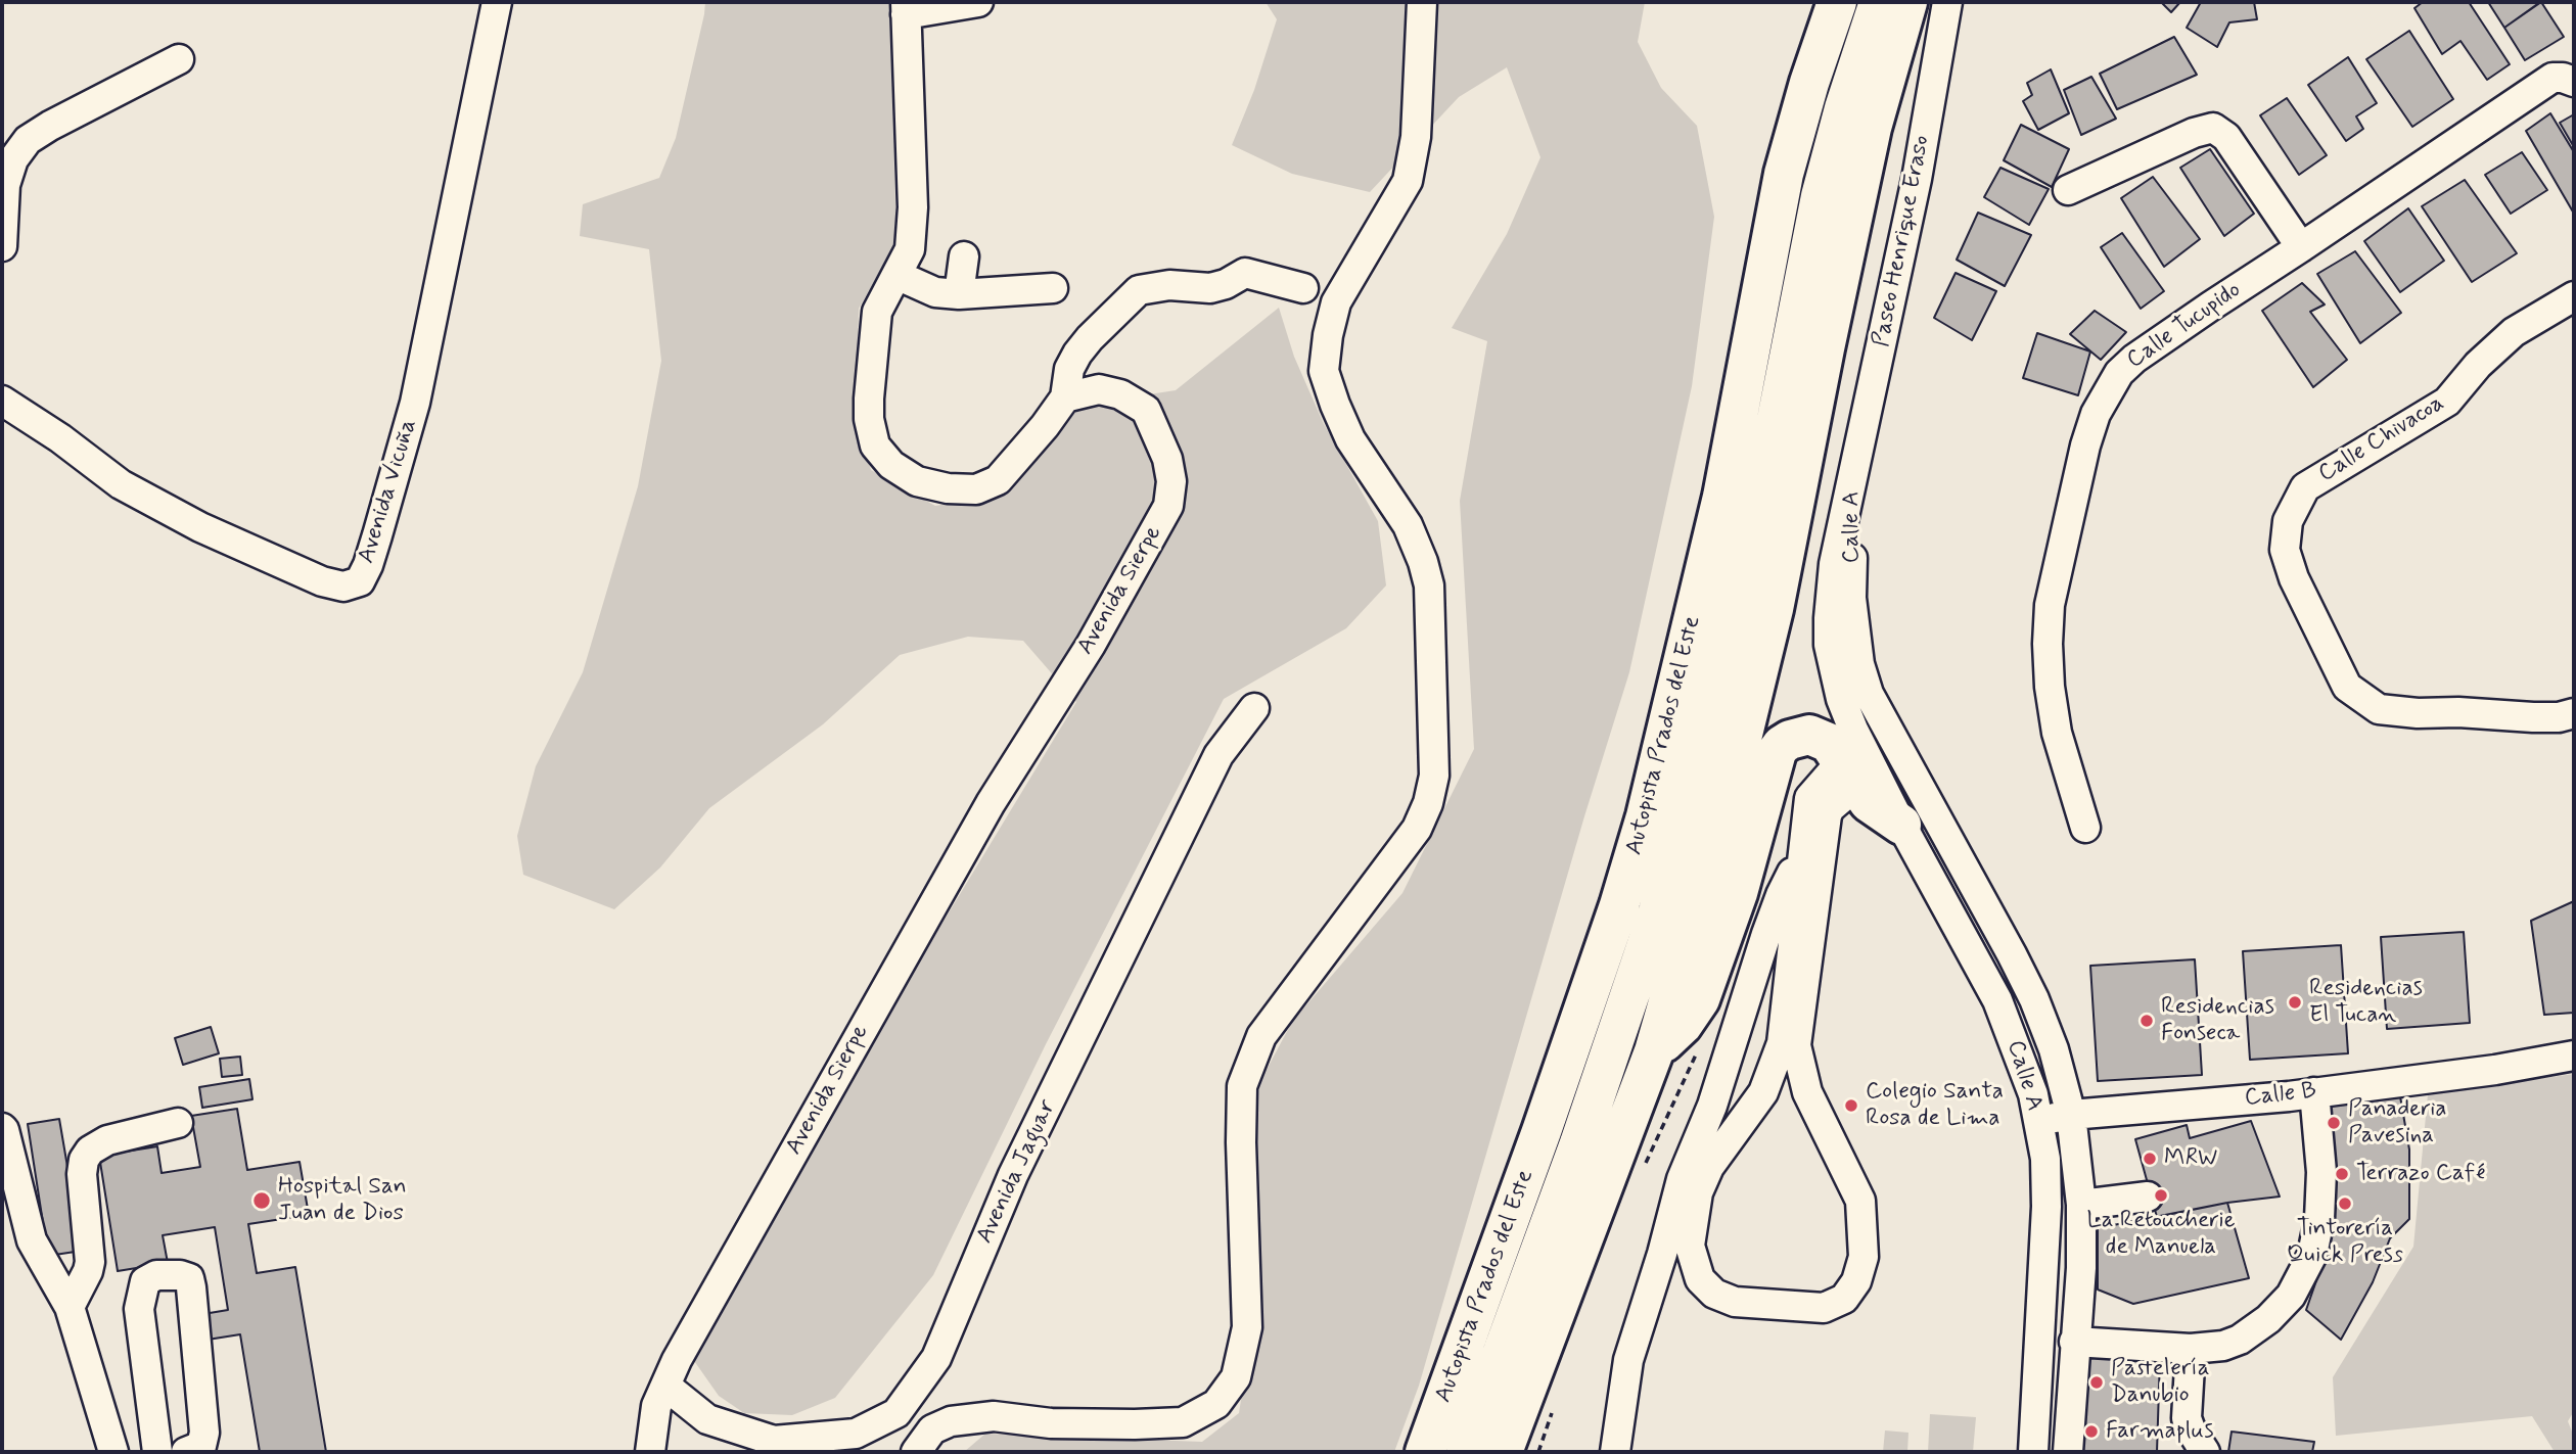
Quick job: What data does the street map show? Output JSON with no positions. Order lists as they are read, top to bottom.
{
  "streets": {
    "highway": ["Autopista Prados del Este"],
    "street": [
      "Paseo Henrique Eraso",
      "Calle Tucupido",
      "Calle Chivacoa",
      "Avenida Vicuña",
      "Calle A",
      "Avenida Sierpe",
      "Calle B",
      "Avenida Jaguar"
    ]
  },
  "crossings": [
    ["Paseo Henrique Eraso", "Calle A"],
    ["Calle A", "Calle B"],
    ["Avenida Sierpe", "Avenida Jaguar"]
  ],
  "places": [
    "Residencias El Tucan",
    "Residencias Fonseca",
    "Colegio Santa Rosa de Lima",
    "Panaderia Pavesina",
    "MRW",
    "Terrazo Café",
    "La Retoucherie de Manuela",
    "Hospital San Juan de Dios",
    "Tintorería Quick Press",
    "Pastelería Danubio",
    "Farmaplus"
  ]
}
